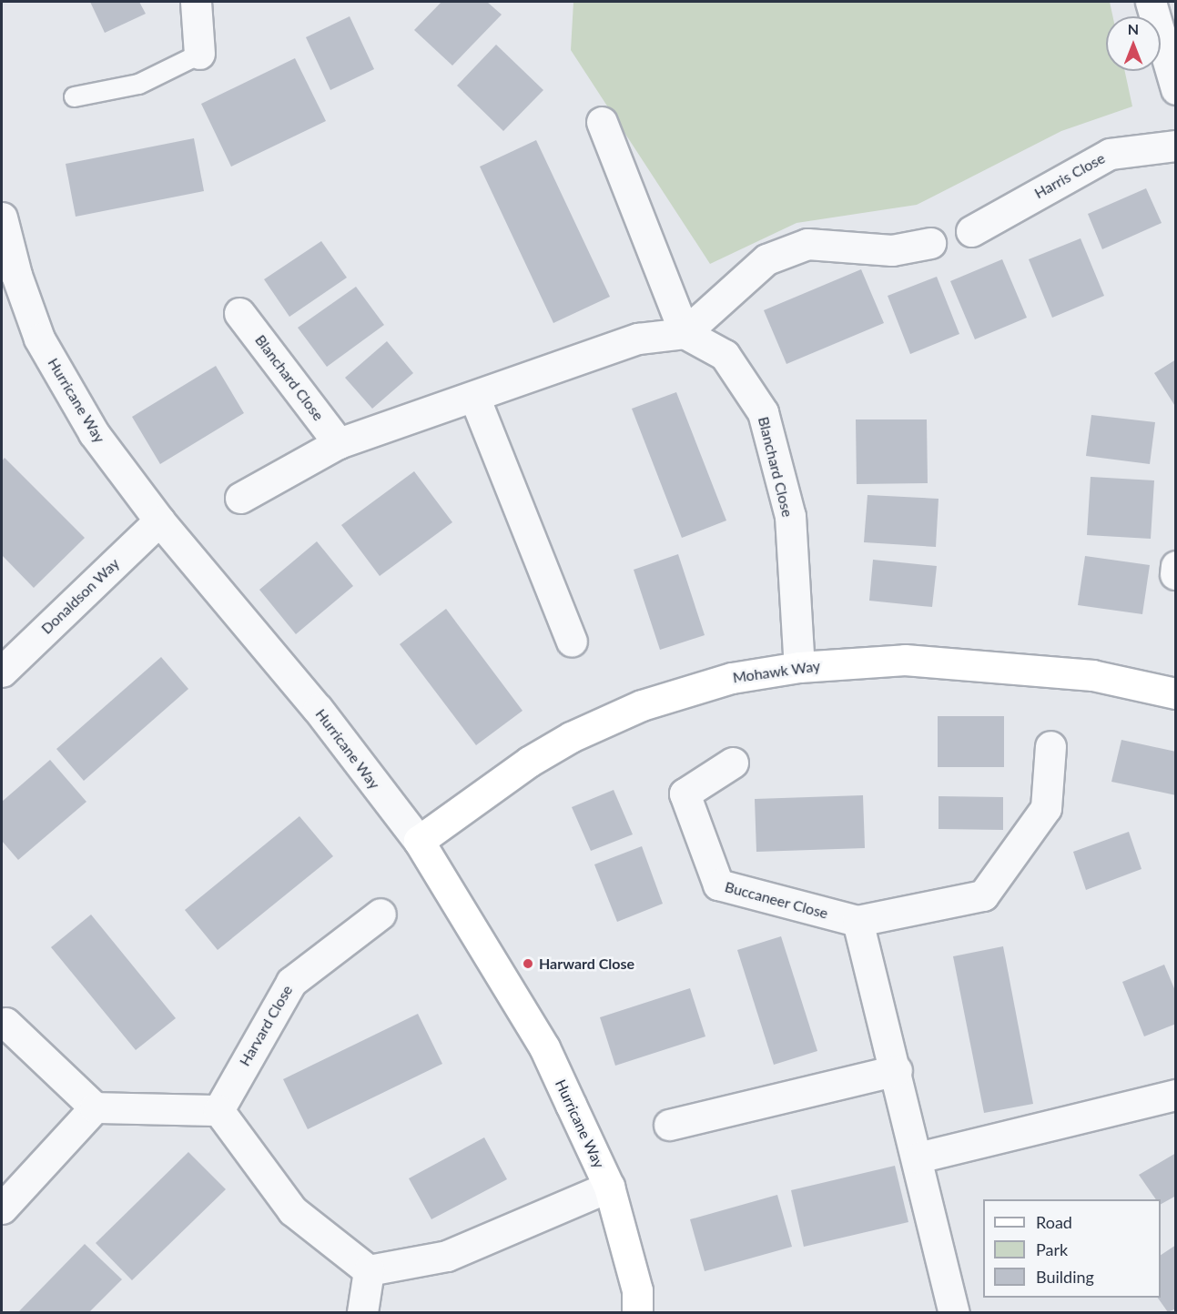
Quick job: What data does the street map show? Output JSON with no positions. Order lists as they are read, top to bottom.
{
  "streets": {
    "street": [
      "Harris Close",
      "Blanchard Close",
      "Hurricane Way",
      "Donaldson Way",
      "Mohawk Way",
      "Buccaneer Close",
      "Harvard Close"
    ]
  },
  "crossings": [
    ["Blanchard Close", "Mohawk Way"],
    ["Hurricane Way", "Donaldson Way"],
    ["Hurricane Way", "Mohawk Way"]
  ],
  "places": ["Harward Close"],
  "legend": ["Road", "Park", "Building"],
  "north": "top"
}
